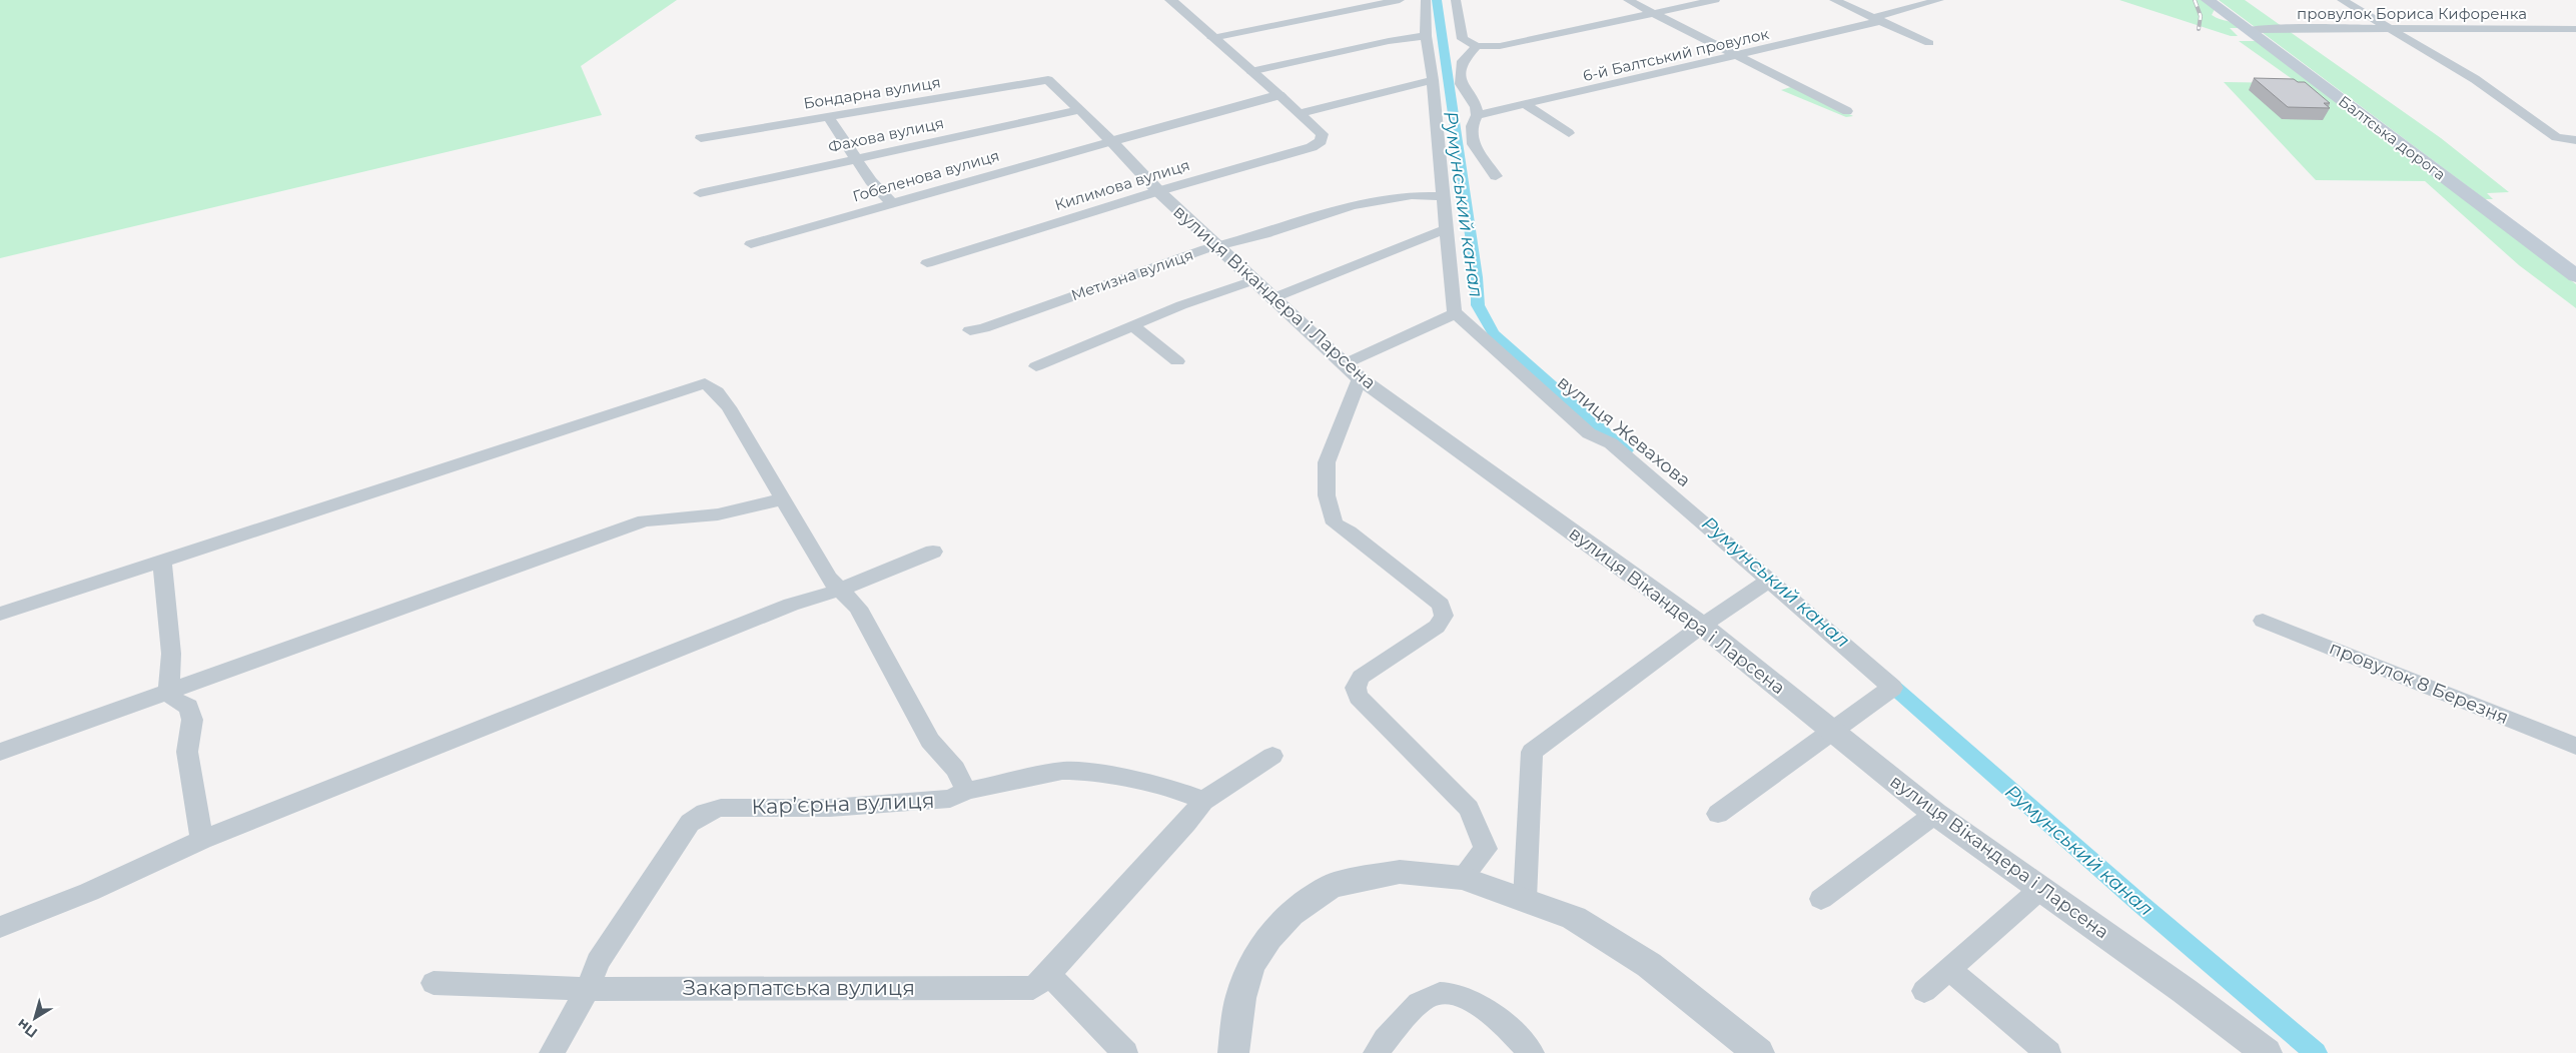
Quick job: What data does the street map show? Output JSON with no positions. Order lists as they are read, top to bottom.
{
  "streets": {
    "main road": ["Балтська дорога"],
    "street": [
      "провулок Бориса Кифоренка",
      "6-й Балтський провулок",
      "Бондарна вулиця",
      "Фахова вулиця",
      "Гобеленова вулиця",
      "Килимова вулиця",
      "Метизна вулиця",
      "вулиця Вікандера і Ларсена",
      "вулиця Жевахова",
      "провулок 8 Березня",
      "Карʼєрна вулиця",
      "Закарпатська вулиця"
    ]
  },
  "crossings": [
    ["провулок Бориса Кифоренка", "Балтська дорога"],
    ["Бондарна вулиця", "вулиця Вікандера і Ларсена"],
    ["Фахова вулиця", "вулиця Вікандера і Ларсена"],
    ["Гобеленова вулиця", "вулиця Вікандера і Ларсена"],
    ["Килимова вулиця", "вулиця Вікандера і Ларсена"],
    ["Метизна вулиця", "вулиця Вікандера і Ларсена"],
    ["вулиця Вікандера і Ларсена", "вулиця Жевахова"],
    ["Карʼєрна вулиця", "Закарпатська вулиця"]
  ],
  "water": ["Румунський канал"],
  "north": "bottom left"
}
